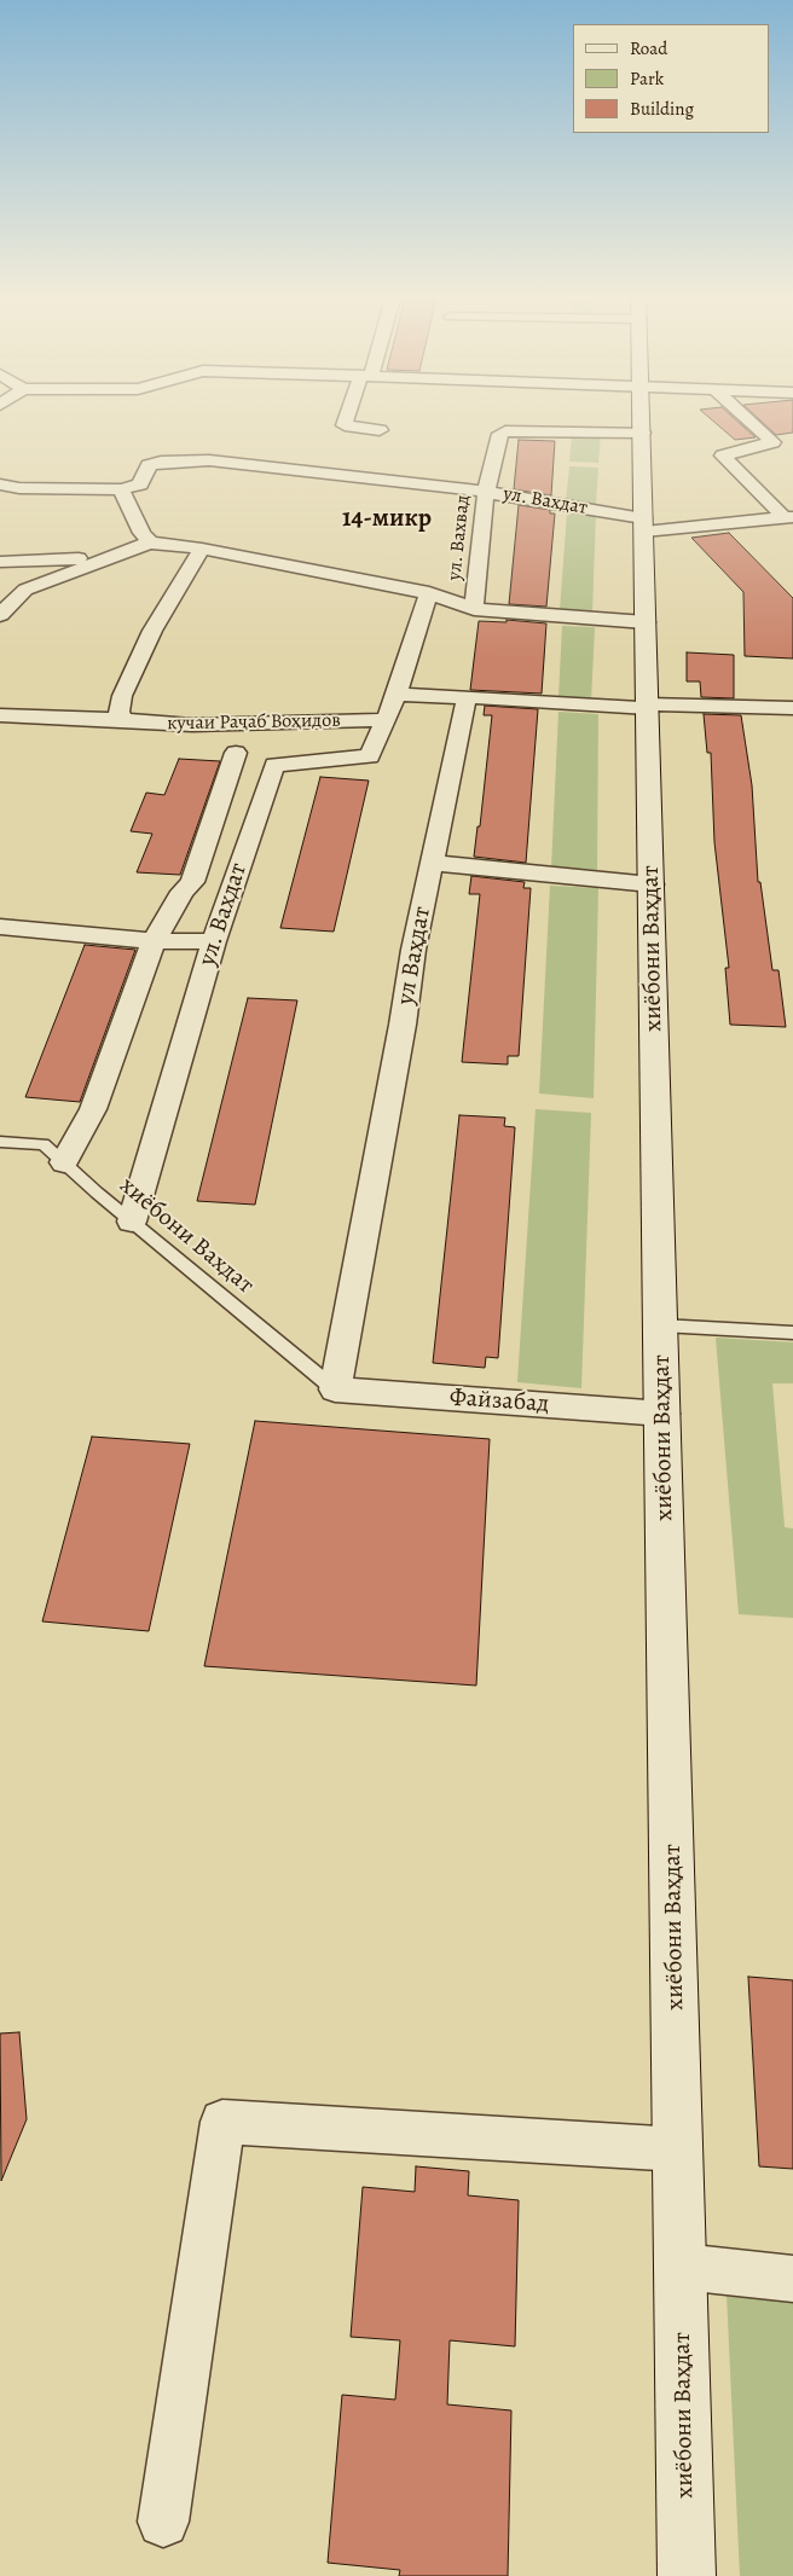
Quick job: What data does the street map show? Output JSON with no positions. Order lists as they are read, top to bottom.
{
  "streets": {
    "main road": ["хиёбони Ваҳдат"],
    "street": [
      "ул. Вахдат",
      "ул. Вахвад",
      "кучаи Раҷаб Воҳидов",
      "ул Ваҳдат",
      "Файзабад"
    ],
    "lane": ["хиёбони Вахдат"]
  },
  "crossings": [
    ["ул. Вахдат", "ул. Вахвад"],
    ["ул. Вахдат", "кучаи Раҷаб Воҳидов"],
    ["ул. Вахдат", "хиёбони Ваҳдат"],
    ["ул. Вахдат", "хиёбони Вахдат"],
    ["ул. Вахвад", "хиёбони Ваҳдат"],
    ["хиёбони Ваҳдат", "Файзабад"],
    ["ул Ваҳдат", "хиёбони Вахдат"],
    ["ул Ваҳдат", "Файзабад"],
    ["хиёбони Вахдат", "Файзабад"]
  ],
  "districts": ["14-микр"],
  "legend": ["Road", "Park", "Building"]
}
